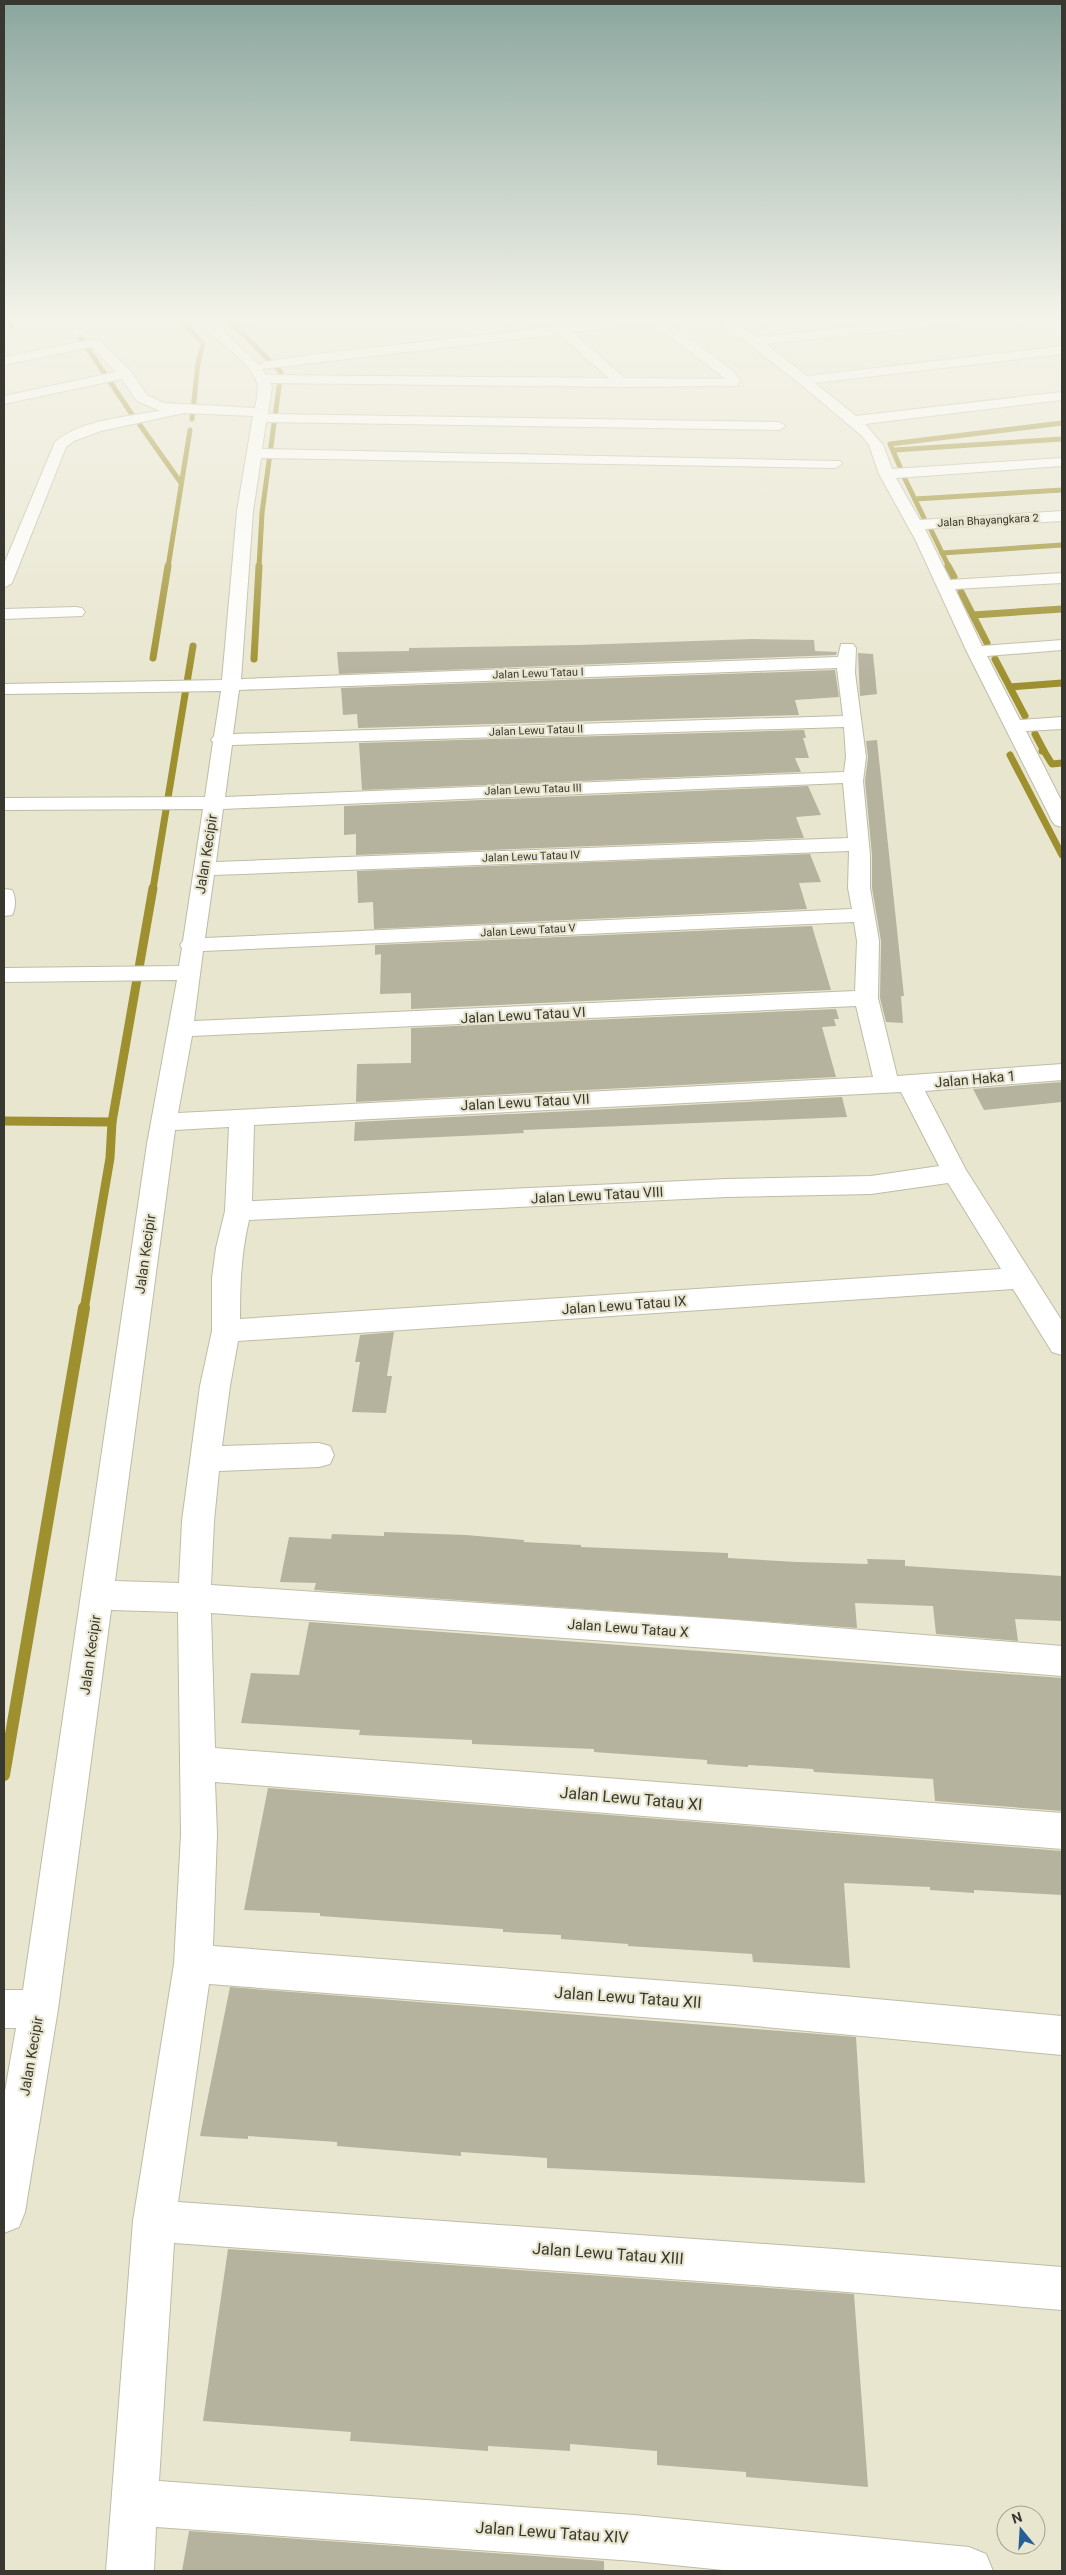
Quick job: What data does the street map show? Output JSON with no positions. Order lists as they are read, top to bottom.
{
  "streets": {
    "street": [
      "Jalan Bhayangkara 2",
      "Jalan Lewu Tatau I",
      "Jalan Lewu Tatau II",
      "Jalan Lewu Tatau III",
      "Jalan Kecipir",
      "Jalan Lewu Tatau IV",
      "Jalan Lewu Tatau V",
      "Jalan Lewu Tatau VI",
      "Jalan Haka 1",
      "Jalan Lewu Tatau VII",
      "Jalan Lewu Tatau VIII",
      "Jalan Lewu Tatau IX",
      "Jalan Lewu Tatau X",
      "Jalan Lewu Tatau XI",
      "Jalan Lewu Tatau XII",
      "Jalan Lewu Tatau XIII",
      "Jalan Lewu Tatau XIV"
    ]
  },
  "crossings": [
    ["Jalan Lewu Tatau I", "Jalan Lewu Tatau II"],
    ["Jalan Lewu Tatau I", "Jalan Kecipir"],
    ["Jalan Lewu Tatau II", "Jalan Kecipir"],
    ["Jalan Lewu Tatau III", "Jalan Kecipir"],
    ["Jalan Kecipir", "Jalan Lewu Tatau IV"],
    ["Jalan Kecipir", "Jalan Lewu Tatau V"],
    ["Jalan Kecipir", "Jalan Lewu Tatau VI"],
    ["Jalan Kecipir", "Jalan Lewu Tatau VII"],
    ["Jalan Kecipir", "Jalan Lewu Tatau X"],
    ["Jalan Haka 1", "Jalan Lewu Tatau VII"]
  ],
  "north": "top"
}
